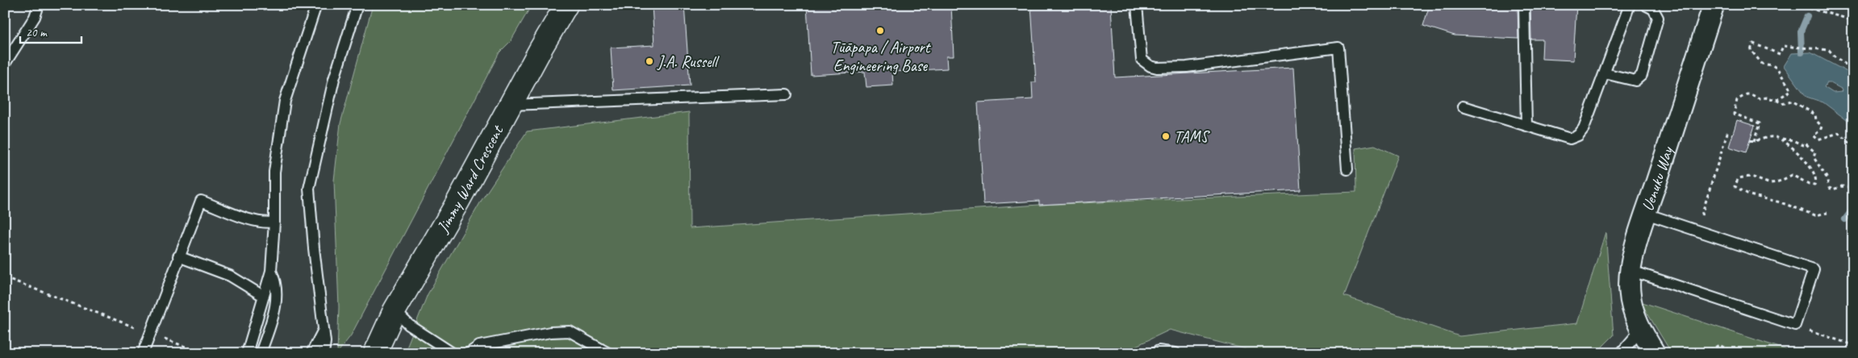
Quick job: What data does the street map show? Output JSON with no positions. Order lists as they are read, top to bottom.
{
  "streets": {
    "street": ["Jimmy Ward Crescent", "Uenuku Way"]
  },
  "places": ["Tūāpapa / Airport Engineering Base", "J.A. Russell", "TAMS"],
  "scale_bar": "20 m"
}
